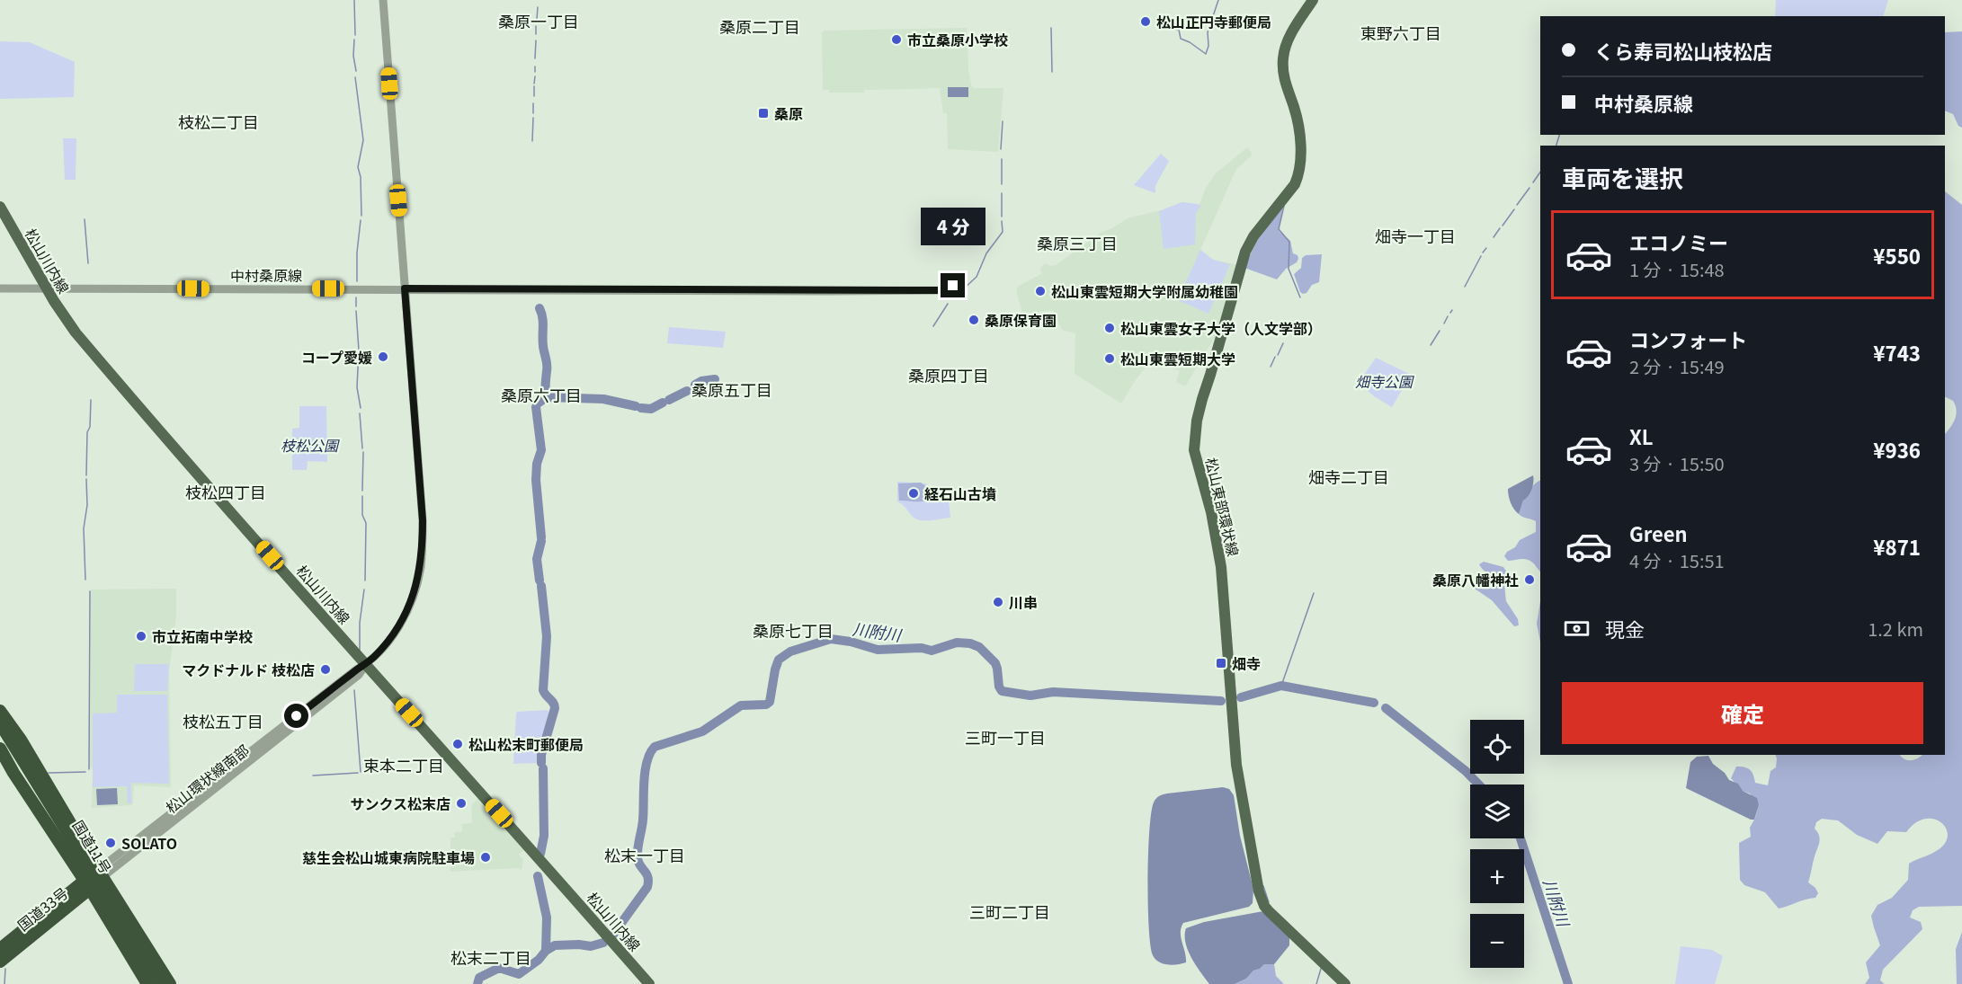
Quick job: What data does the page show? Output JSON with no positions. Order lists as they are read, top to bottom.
{
  "streets": {
    "highway": ["国道11号", "国道33号"],
    "main road": ["松山川内線", "松山東部環状線"],
    "street": ["中村桑原線", "松山環状線南部"]
  },
  "crossings": [
    ["松山川内線", "中村桑原線"],
    ["松山川内線", "松山環状線南部"],
    ["中村桑原線", "松山環状線南部"],
    ["松山環状線南部", "国道11号"],
    ["松山環状線南部", "国道33号"],
    ["国道11号", "国道33号"]
  ],
  "districts": [
    "桑原一丁目",
    "桑原二丁目",
    "東野六丁目",
    "枝松二丁目",
    "畑寺一丁目",
    "桑原三丁目",
    "桑原四丁目",
    "桑原五丁目",
    "桑原六丁目",
    "畑寺二丁目",
    "枝松四丁目",
    "桑原七丁目",
    "枝松五丁目",
    "三町一丁目",
    "束本二丁目",
    "松末一丁目",
    "三町二丁目",
    "松末二丁目"
  ],
  "water": ["川附川"],
  "parks": ["畑寺公園", "枝松公園"],
  "places": {
    "other": [
      "松山正円寺郵便局",
      "市立桑原小学校",
      "松山東雲短期大学附属幼稚園",
      "桑原保育園",
      "松山東雲女子大学（人文学部）",
      "コープ愛媛",
      "松山東雲短期大学",
      "経石山古墳",
      "桑原八幡神社",
      "川串",
      "市立拓南中学校",
      "マクドナルド 枝松店",
      "松山松末町郵便局",
      "サンクス松末店",
      "SOLATO",
      "慈生会松山城東病院駐車場"
    ],
    "transit": ["桑原", "畑寺"]
  },
  "page": {
    "banner": ["くら寿司松山枝松店", "中村桑原線"],
    "heading": "車両を選択",
    "bubble": "4 分",
    "list": [
      {
        "name": "エコノミー",
        "note": "1 分 · 15:48",
        "value": "¥550"
      },
      {
        "name": "コンフォート",
        "note": "2 分 · 15:49",
        "value": "¥743"
      },
      {
        "name": "XL",
        "note": "3 分 · 15:50",
        "value": "¥936"
      },
      {
        "name": "Green",
        "note": "4 分 · 15:51",
        "value": "¥871"
      }
    ],
    "pay": ["現金", "1.2 km"],
    "buttons": "確定",
    "map_buttons": ["+", "−"]
  }
}
